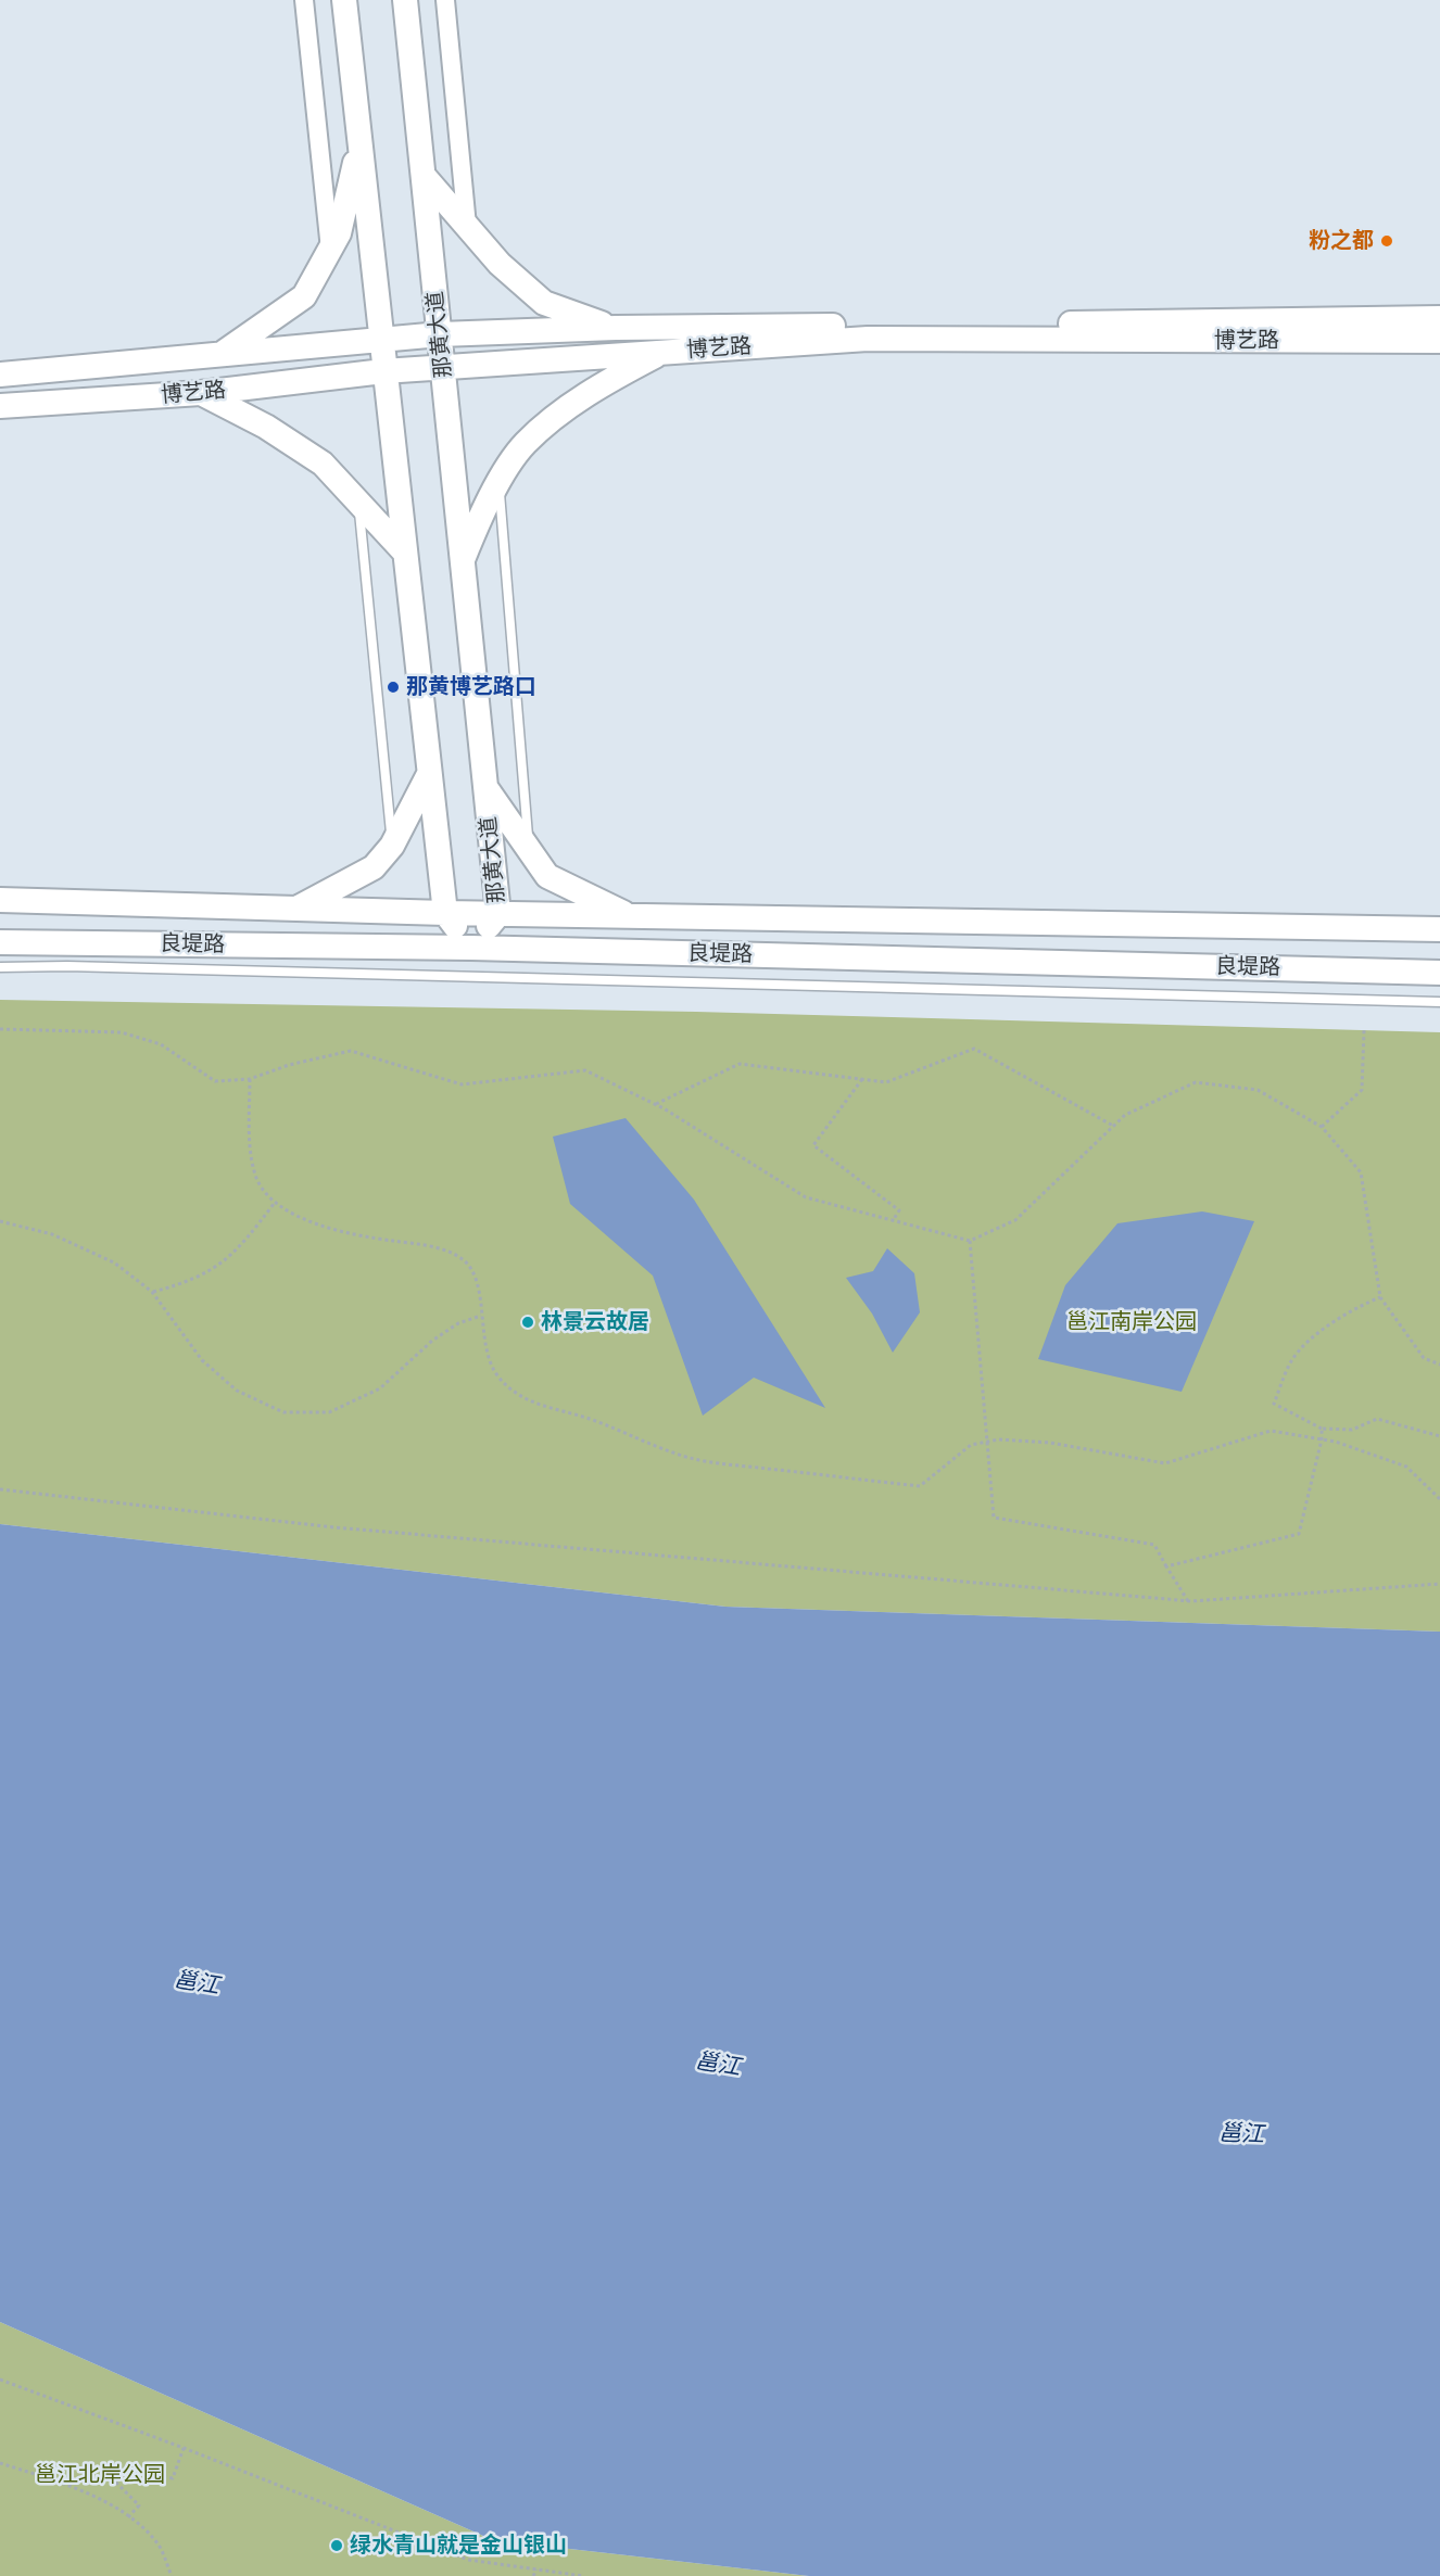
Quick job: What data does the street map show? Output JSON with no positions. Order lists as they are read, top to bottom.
{
  "streets": {
    "main road": ["那黄大道", "博艺路", "良堤路"]
  },
  "crossings": [
    ["那黄大道", "博艺路"],
    ["那黄大道", "良堤路"]
  ],
  "water": ["邕江"],
  "parks": ["邕江南岸公园", "邕江北岸公园"],
  "places": [
    "粉之都",
    "那黄博艺路口",
    "林景云故居",
    "绿水青山就是金山银山"
  ]
}
